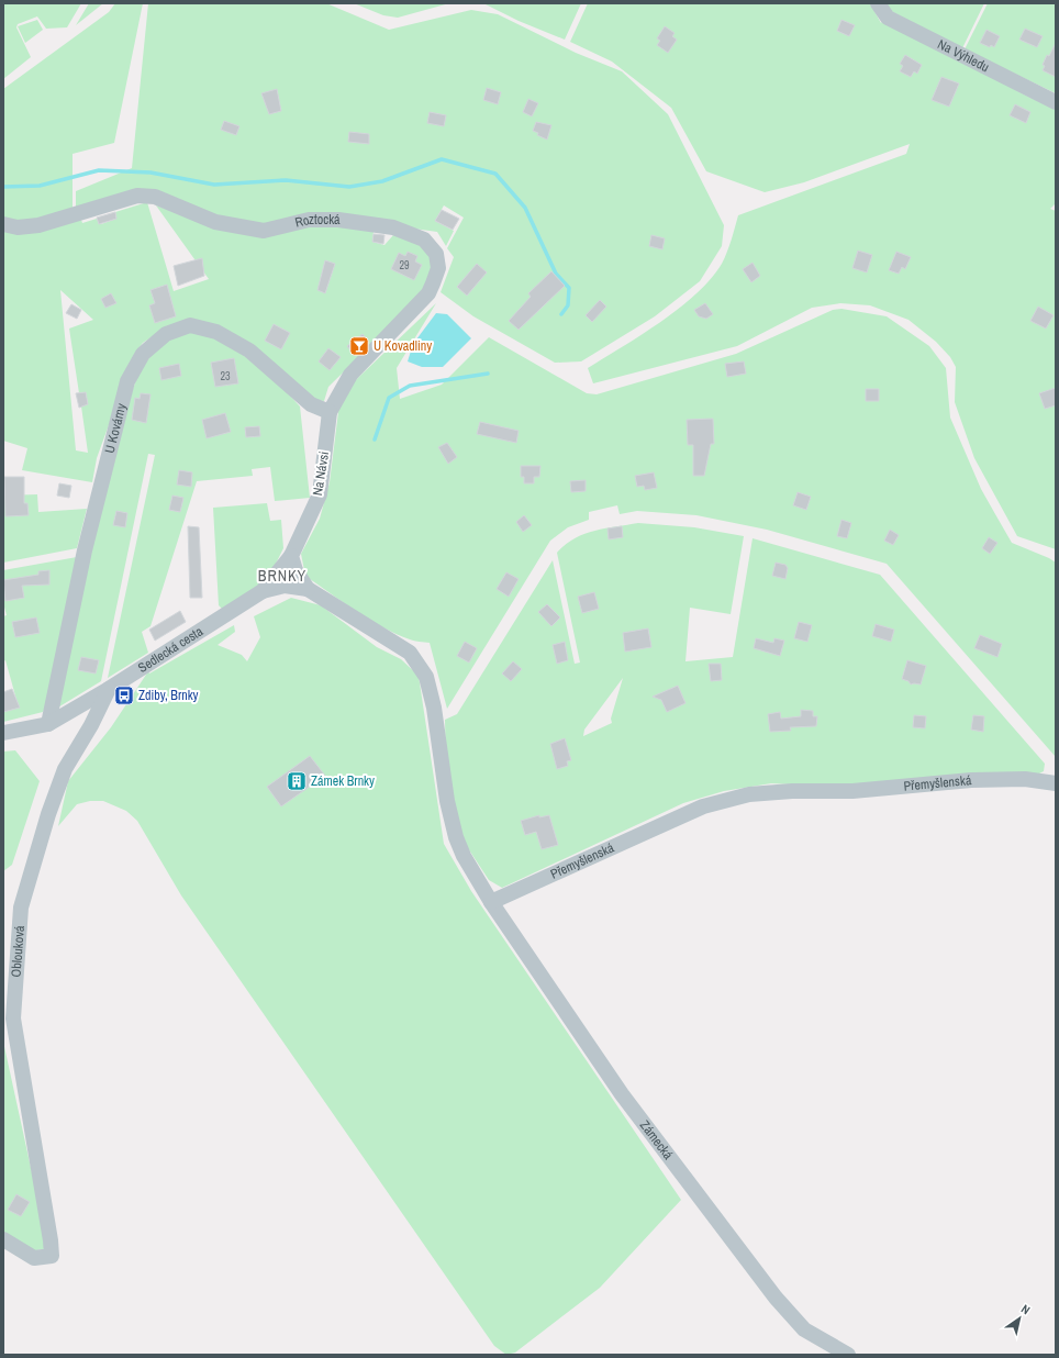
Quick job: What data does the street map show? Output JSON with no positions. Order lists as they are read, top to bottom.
{
  "streets": {
    "street": [
      "Na Výhledu",
      "Roztocká",
      "U Kovárny",
      "Na Návsi",
      "Sedlecká cesta",
      "Přemyšlenská",
      "Oblouková",
      "Zámecká"
    ]
  },
  "crossings": [
    ["Roztocká", "U Kovárny"],
    ["Roztocká", "Na Návsi"],
    ["U Kovárny", "Na Návsi"],
    ["U Kovárny", "Sedlecká cesta"],
    ["Na Návsi", "Sedlecká cesta"],
    ["Sedlecká cesta", "Oblouková"],
    ["Přemyšlenská", "Zámecká"]
  ],
  "districts": ["BRNKY"],
  "places": {
    "bar": ["U Kovadliny"],
    "bus stop": ["Zdiby, Brnky"],
    "building": ["Zámek Brnky"]
  },
  "house_numbers": ["29", "23"],
  "north": "top right"
}
